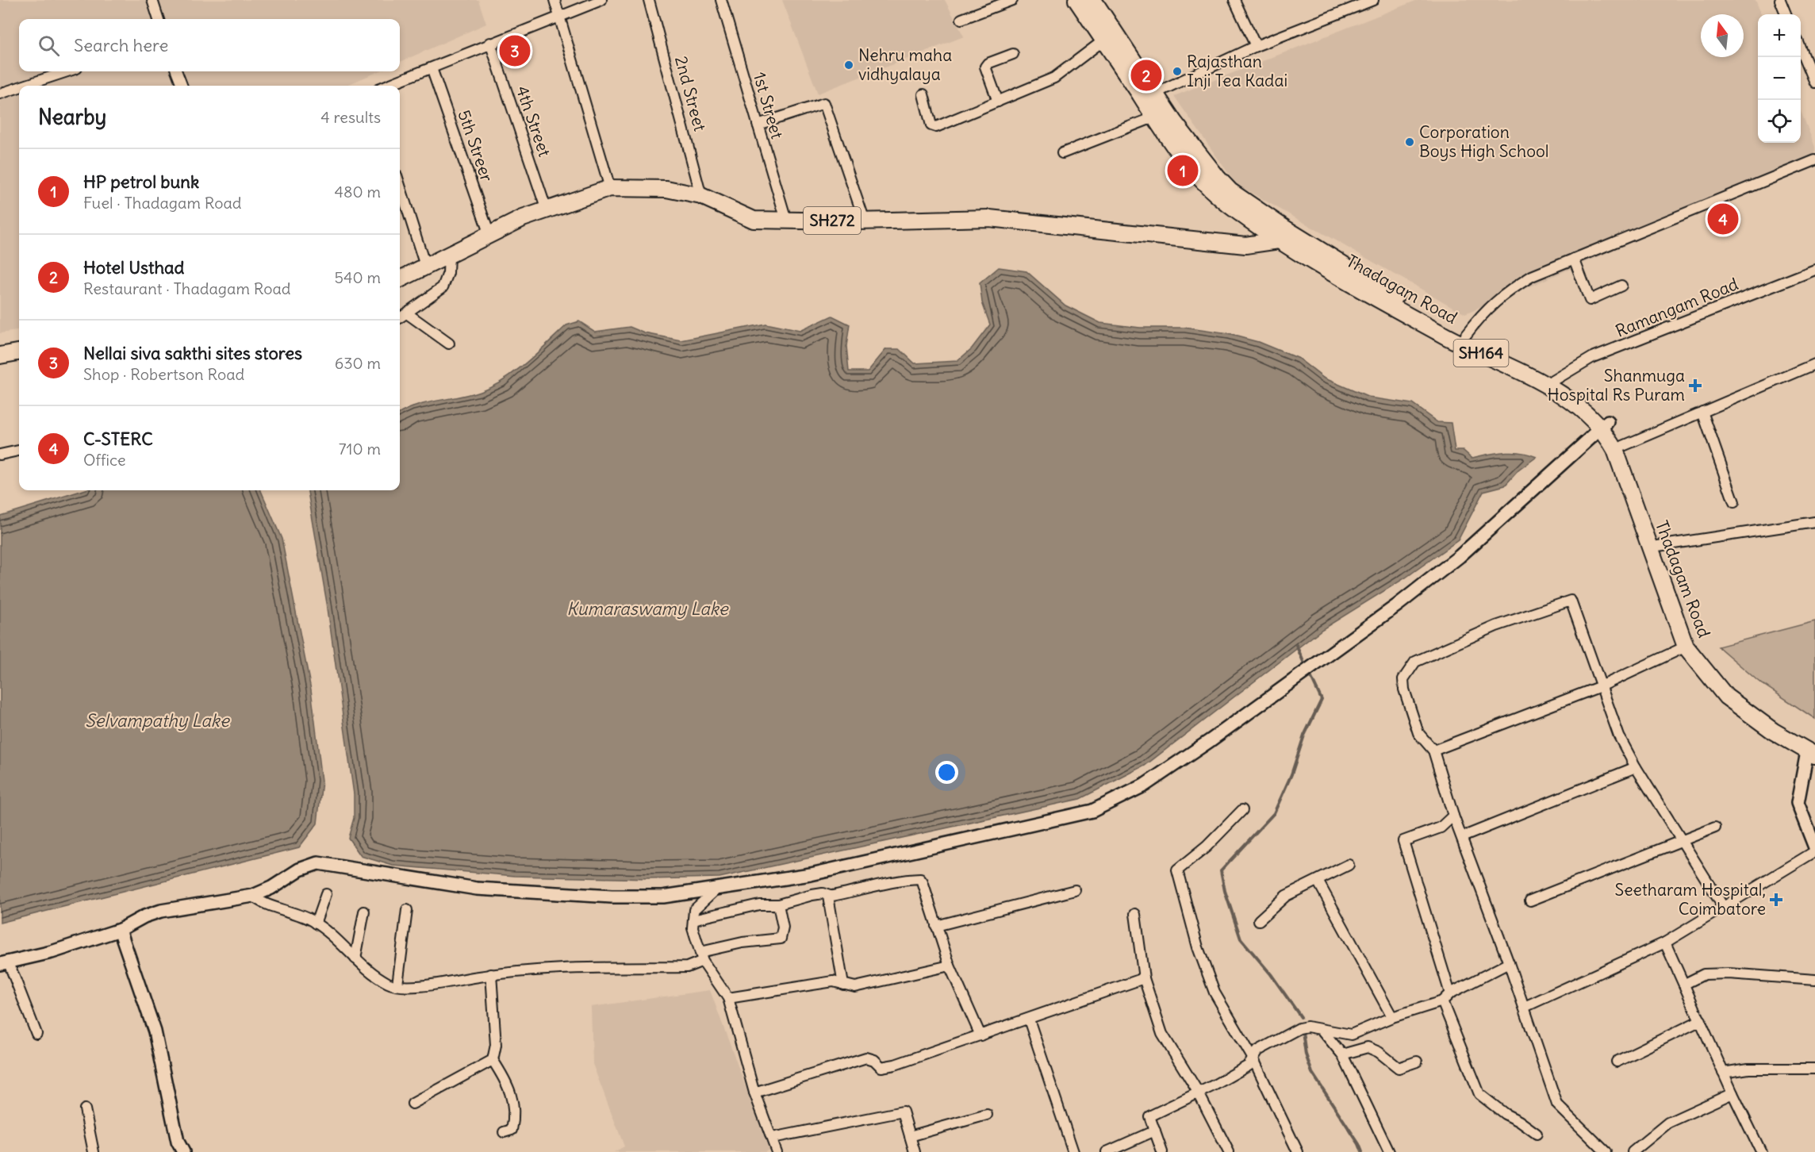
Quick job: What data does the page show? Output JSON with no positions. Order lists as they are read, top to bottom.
{
  "streets": {
    "main road": ["SH272", "Thadagam Road", "SH164"],
    "street": [
      "2nd Street",
      "1st Street",
      "4th Street",
      "5th Streer",
      "Ramangam Road"
    ]
  },
  "crossings": [
    ["2nd Street", "SH272"],
    ["1st Street", "SH272"],
    ["4th Street", "SH272"],
    ["5th Streer", "SH272"],
    ["SH272", "Thadagam Road"],
    ["Thadagam Road", "Ramangam Road"]
  ],
  "water": ["Kumaraswamy Lake", "Selvampathy Lake"],
  "places": {
    "other": ["Nehru maha vidhyalaya", "Rajasthan Inji Tea Kadai", "Corporation Boys High School"],
    "health": ["Shanmuga Hospital Rs Puram", "Seetharam Hospital, Coimbatore"]
  },
  "north": "top",
  "page": {
    "map_buttons": ["+", "−"],
    "search": "Search here",
    "pins": [
      "3",
      "2",
      "1",
      "4"
    ],
    "heading": ["Nearby", "4 results"],
    "list": [
      {
        "mark": "1",
        "name": "HP petrol bunk",
        "note": "Fuel · Thadagam Road",
        "value": "480 m"
      },
      {
        "mark": "2",
        "name": "Hotel Usthad",
        "note": "Restaurant · Thadagam Road",
        "value": "540 m"
      },
      {
        "mark": "3",
        "name": "Nellai siva sakthi sites stores",
        "note": "Shop · Robertson Road",
        "value": "630 m"
      },
      {
        "mark": "4",
        "name": "C-STERC",
        "note": "Office",
        "value": "710 m"
      }
    ]
  }
}
